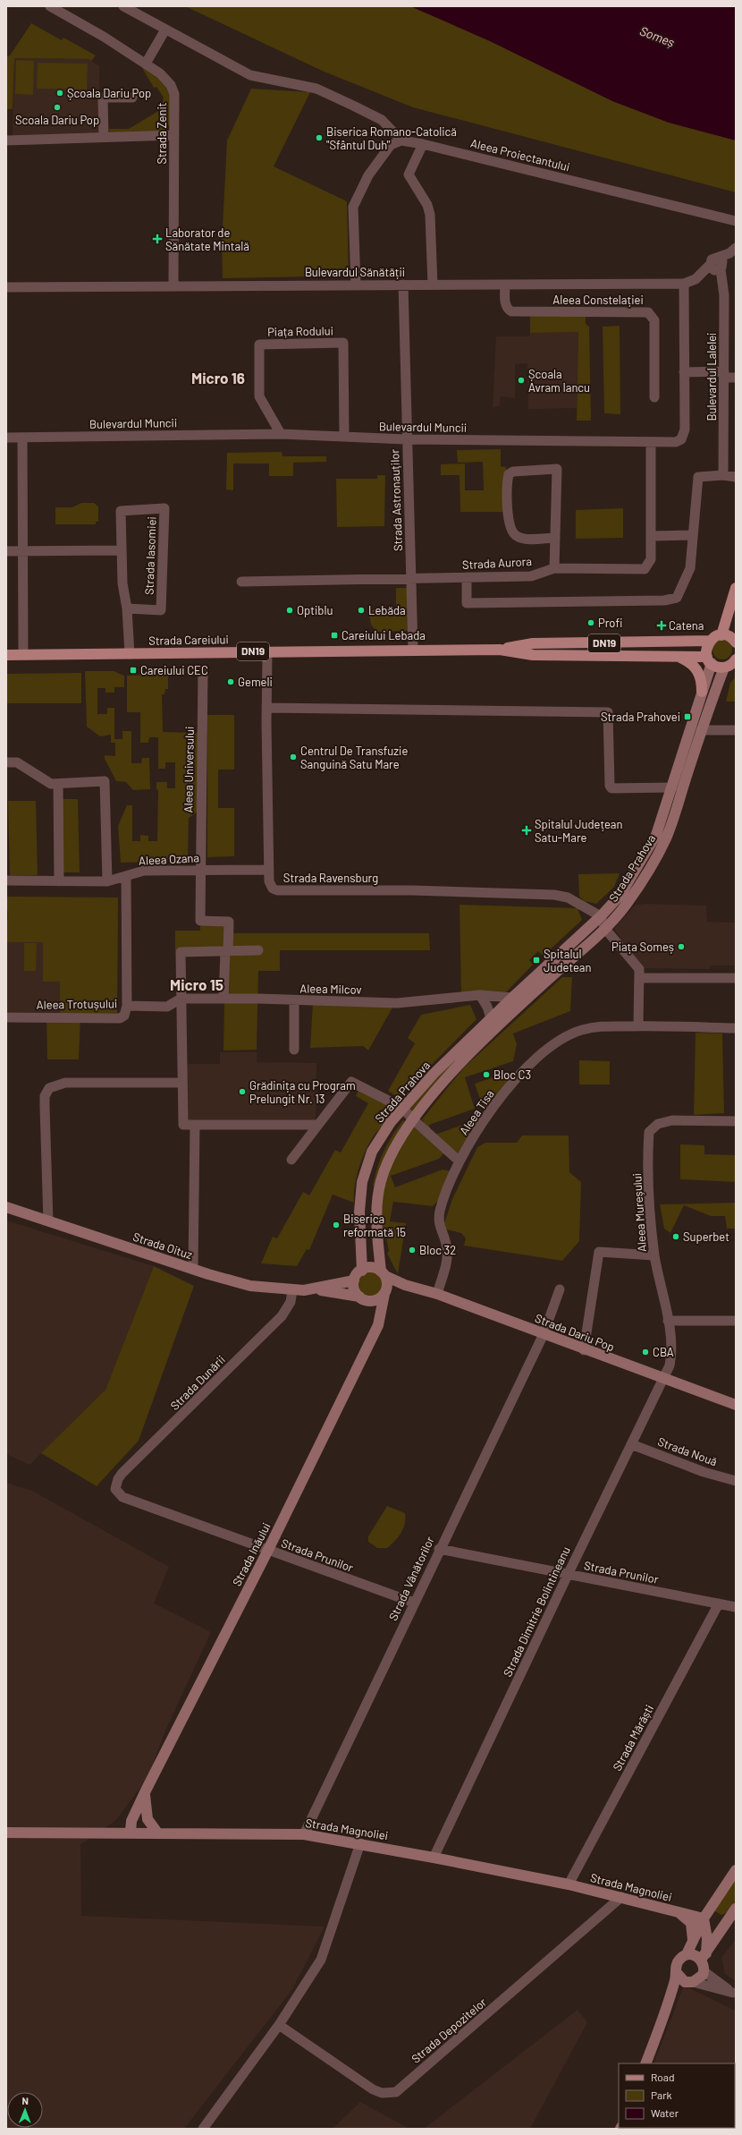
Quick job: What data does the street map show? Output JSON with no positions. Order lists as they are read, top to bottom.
{
  "streets": {
    "main road": ["Strada Careiului", "DN19"],
    "street": [
      "Strada Zenit",
      "Aleea Proiectantului",
      "Bulevardul Sănătății",
      "Aleea Constelației",
      "Piața Rodului",
      "Bulevardul Lalelei",
      "Bulevardul Muncii",
      "Strada Astronauților",
      "Strada Iasomiei",
      "Strada Aurora",
      "Aleea Universului",
      "Aleea Ozana",
      "Strada Prahova",
      "Strada Ravensburg",
      "Aleea Milcov",
      "Aleea Trotușului",
      "Aleea Tisa",
      "Aleea Mureșului",
      "Strada Oituz",
      "Strada Dariu Pop",
      "Strada Dunării",
      "Strada Nouă",
      "Strada Inăului",
      "Strada Prunilor",
      "Strada Vânătorilor",
      "Strada Dimitrie Bolintineanu",
      "Strada Mărăști",
      "Strada Magnoliei",
      "Strada Depozitelor"
    ]
  },
  "crossings": [
    ["Strada Zenit", "Bulevardul Sănătății"],
    ["Bulevardul Sănătății", "Aleea Constelației"],
    ["Bulevardul Sănătății", "Bulevardul Lalelei"],
    ["Bulevardul Sănătății", "Bulevardul Muncii"],
    ["Bulevardul Sănătății", "Strada Astronauților"],
    ["Piața Rodului", "Bulevardul Muncii"],
    ["Bulevardul Muncii", "Strada Astronauților"],
    ["Bulevardul Muncii", "Strada Aurora"],
    ["Strada Astronauților", "Strada Aurora"],
    ["Strada Astronauților", "Strada Careiului"],
    ["Strada Iasomiei", "Strada Careiului"],
    ["Strada Careiului", "DN19"],
    ["Strada Careiului", "Strada Prahova"],
    ["Strada Careiului", "Strada Ravensburg"],
    ["DN19", "Strada Prahova"],
    ["Aleea Universului", "Aleea Ozana"],
    ["Aleea Ozana", "Strada Ravensburg"],
    ["Strada Prahova", "Strada Ravensburg"],
    ["Strada Prahova", "Aleea Milcov"],
    ["Strada Prahova", "Strada Oituz"],
    ["Strada Prahova", "Strada Dariu Pop"],
    ["Strada Prahova", "Strada Inăului"],
    ["Aleea Milcov", "Aleea Trotușului"],
    ["Aleea Tisa", "Strada Dariu Pop"],
    ["Aleea Mureșului", "Strada Dariu Pop"],
    ["Aleea Mureșului", "Strada Dimitrie Bolintineanu"],
    ["Strada Oituz", "Strada Dariu Pop"],
    ["Strada Oituz", "Strada Dunării"],
    ["Strada Oituz", "Strada Inăului"],
    ["Strada Dariu Pop", "Strada Inăului"],
    ["Strada Dariu Pop", "Strada Vânătorilor"],
    ["Strada Dariu Pop", "Strada Dimitrie Bolintineanu"],
    ["Strada Dunării", "Strada Prunilor"],
    ["Strada Nouă", "Strada Dimitrie Bolintineanu"],
    ["Strada Inăului", "Strada Prunilor"],
    ["Strada Inăului", "Strada Magnoliei"],
    ["Strada Prunilor", "Strada Vânătorilor"],
    ["Strada Prunilor", "Strada Dimitrie Bolintineanu"],
    ["Strada Prunilor", "Strada Mărăști"],
    ["Strada Vânătorilor", "Strada Magnoliei"],
    ["Strada Dimitrie Bolintineanu", "Strada Magnoliei"],
    ["Strada Mărăști", "Strada Magnoliei"],
    ["Strada Magnoliei", "Strada Depozitelor"]
  ],
  "districts": ["Micro 16", "Micro 15"],
  "water": ["Someș"],
  "places": {
    "other": [
      "Școala Dariu Pop",
      "Scoala Dariu Pop",
      "Biserica Romano-Catolică \"Sfântul Duh\"",
      "Școala Avram Iancu",
      "Optiblu",
      "Lebăda",
      "Profi",
      "Gemeli",
      "Centrul De Transfuzie Sanguină Satu Mare",
      "Piața Someș",
      "Bloc C3",
      "Grădinița cu Program Prelungit Nr. 13",
      "Biserica reformată 15",
      "Superbet",
      "Bloc 32",
      "CBA"
    ],
    "health": ["Laborator de Sănătate Mintală", "Catena", "Spitalul Județean Satu-Mare"],
    "transit": [
      "Careiului Lebada",
      "Careiului CEC",
      "Strada Prahovei",
      "Spitalul Judetean"
    ]
  },
  "legend": ["Road", "Park", "Water"],
  "north": "top"
}
